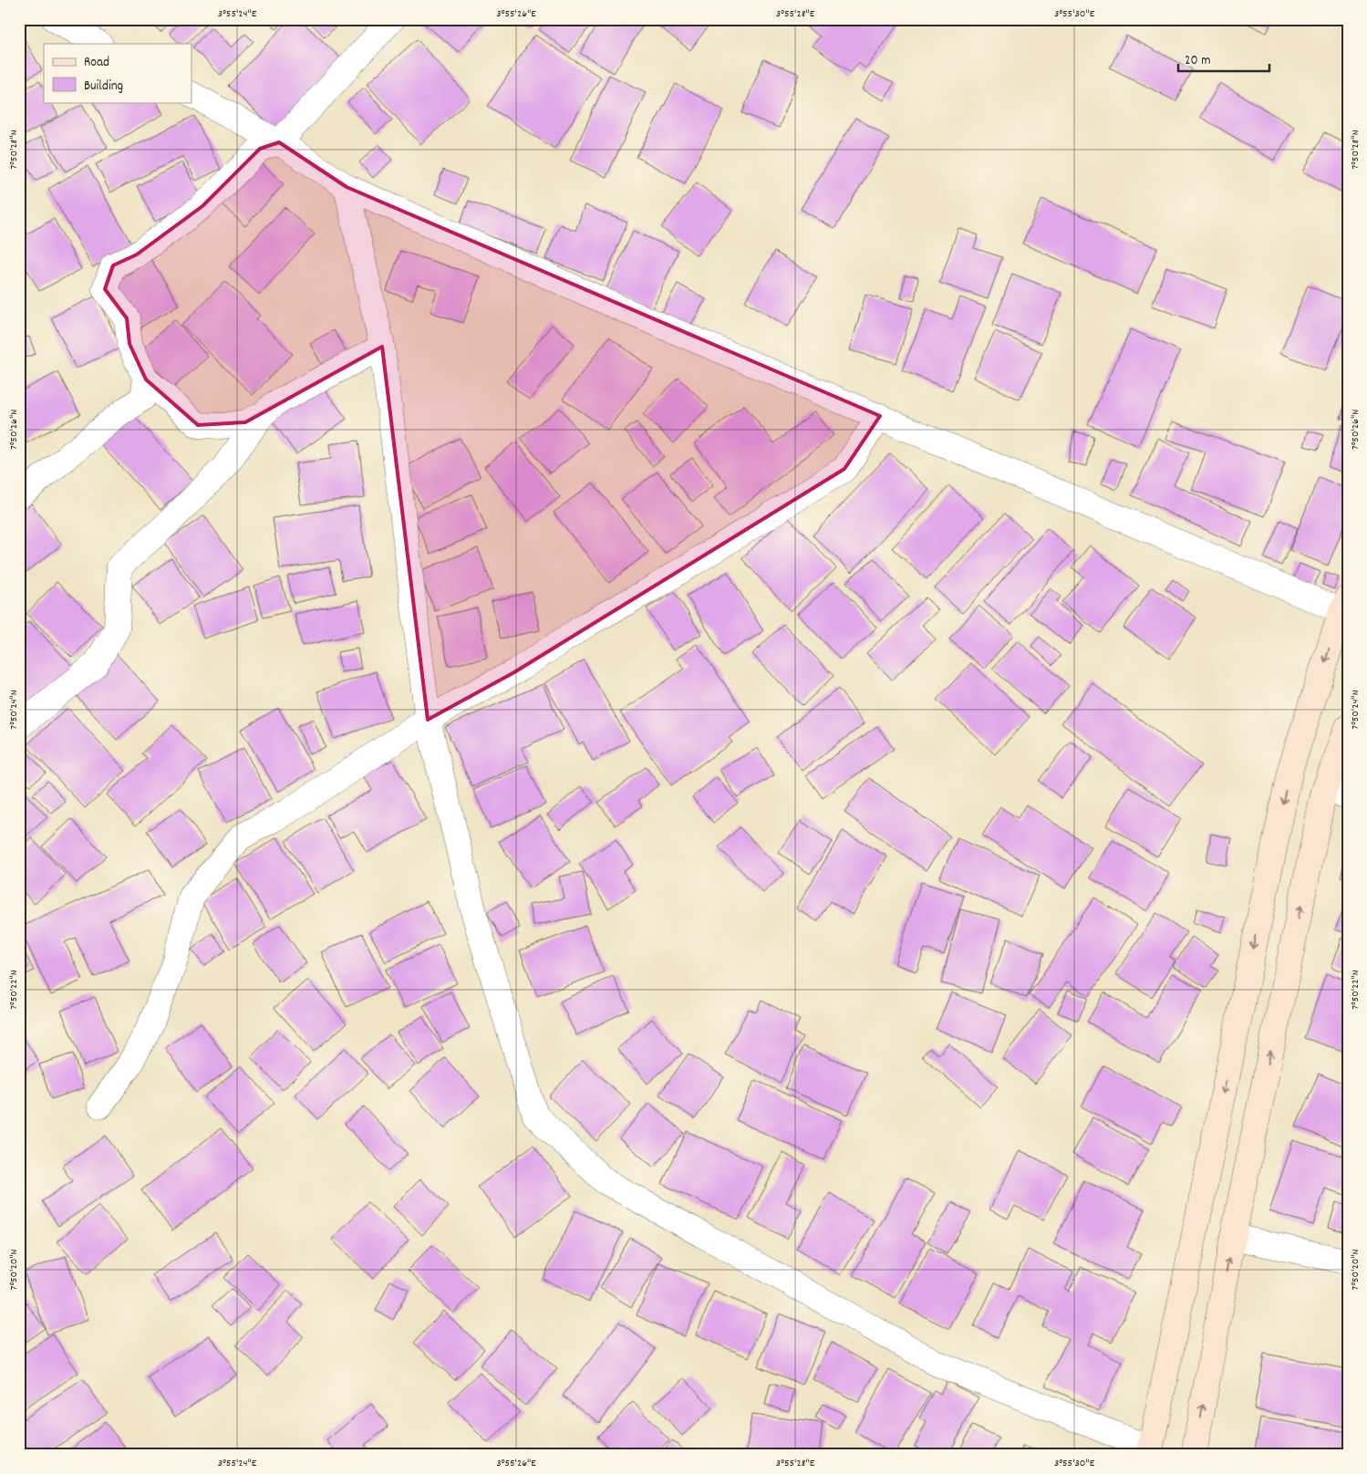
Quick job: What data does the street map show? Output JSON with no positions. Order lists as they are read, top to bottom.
{
  "legend": ["Road", "Building"],
  "scale_bar": "20 m",
  "coordinates": [
    "3°55'24\"E",
    "3°55'26\"E",
    "3°55'28\"E",
    "3°55'30\"E",
    "7°50'28\"N",
    "7°50'26\"N",
    "7°50'24\"N",
    "7°50'22\"N",
    "7°50'20\"N"
  ]
}
